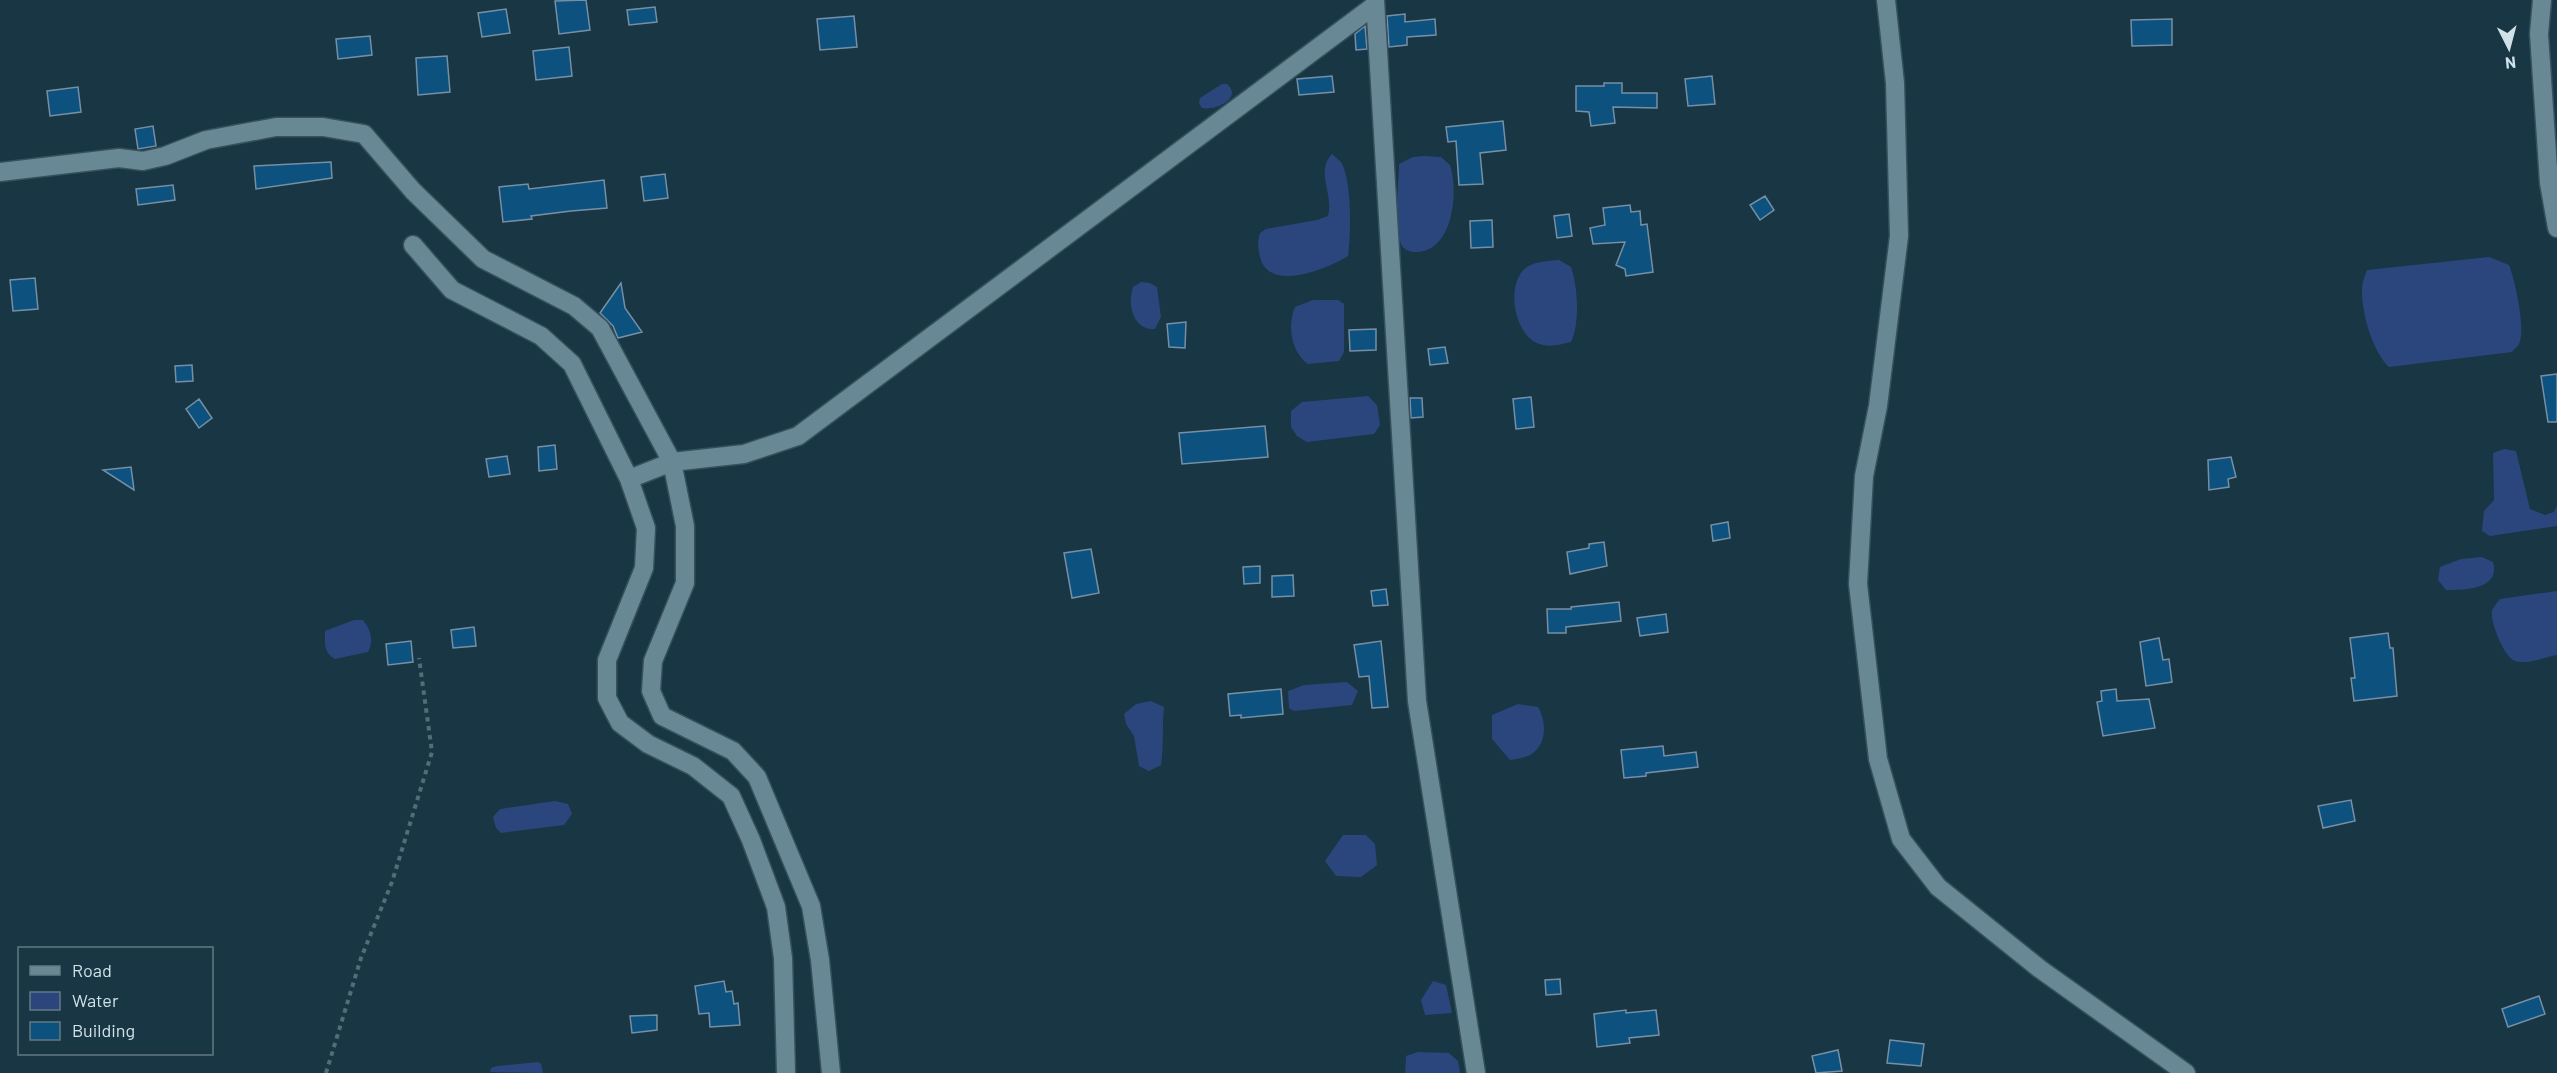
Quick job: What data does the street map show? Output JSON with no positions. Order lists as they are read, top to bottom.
{
  "legend": ["Road", "Water", "Building"],
  "north": "bottom"
}
